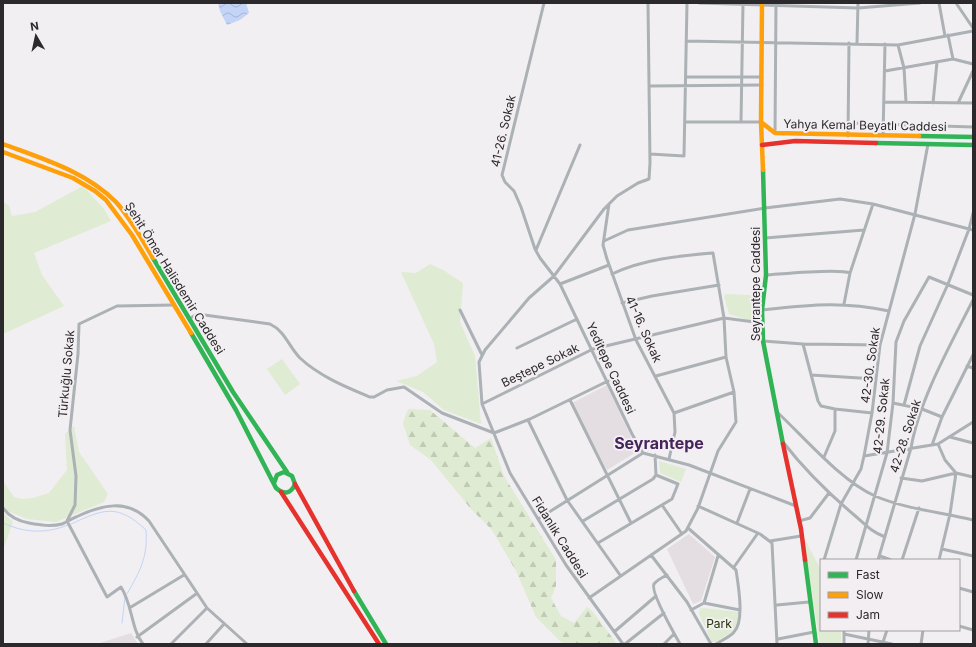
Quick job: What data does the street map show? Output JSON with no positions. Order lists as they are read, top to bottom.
{
  "streets": {
    "main road": ["Yahya Kemal Beyatlı Caddesi", "Şehit Ömer Halisdemir Caddesi", "Seyrantepe Caddesi"],
    "street": [
      "41-26. Sokak",
      "41-16. Sokak",
      "Beştepe Sokak",
      "42-30. Sokak",
      "Yeditepe Caddesi",
      "Türkuğlu Sokak",
      "42-29. Sokak",
      "42-28. Sokak",
      "Fidanlık Caddesi"
    ]
  },
  "crossings": [
    ["Yahya Kemal Beyatlı Caddesi", "Seyrantepe Caddesi"],
    ["Yahya Kemal Beyatlı Caddesi", "42-30. Sokak"],
    ["41-26. Sokak", "Yeditepe Caddesi"],
    ["Şehit Ömer Halisdemir Caddesi", "Türkuğlu Sokak"],
    ["41-16. Sokak", "Beştepe Sokak"],
    ["Beştepe Sokak", "Yeditepe Caddesi"],
    ["Beştepe Sokak", "Fidanlık Caddesi"]
  ],
  "districts": ["Seyrantepe"],
  "parks": ["Park"],
  "legend": ["Fast", "Slow", "Jam"],
  "north": "top"
}
